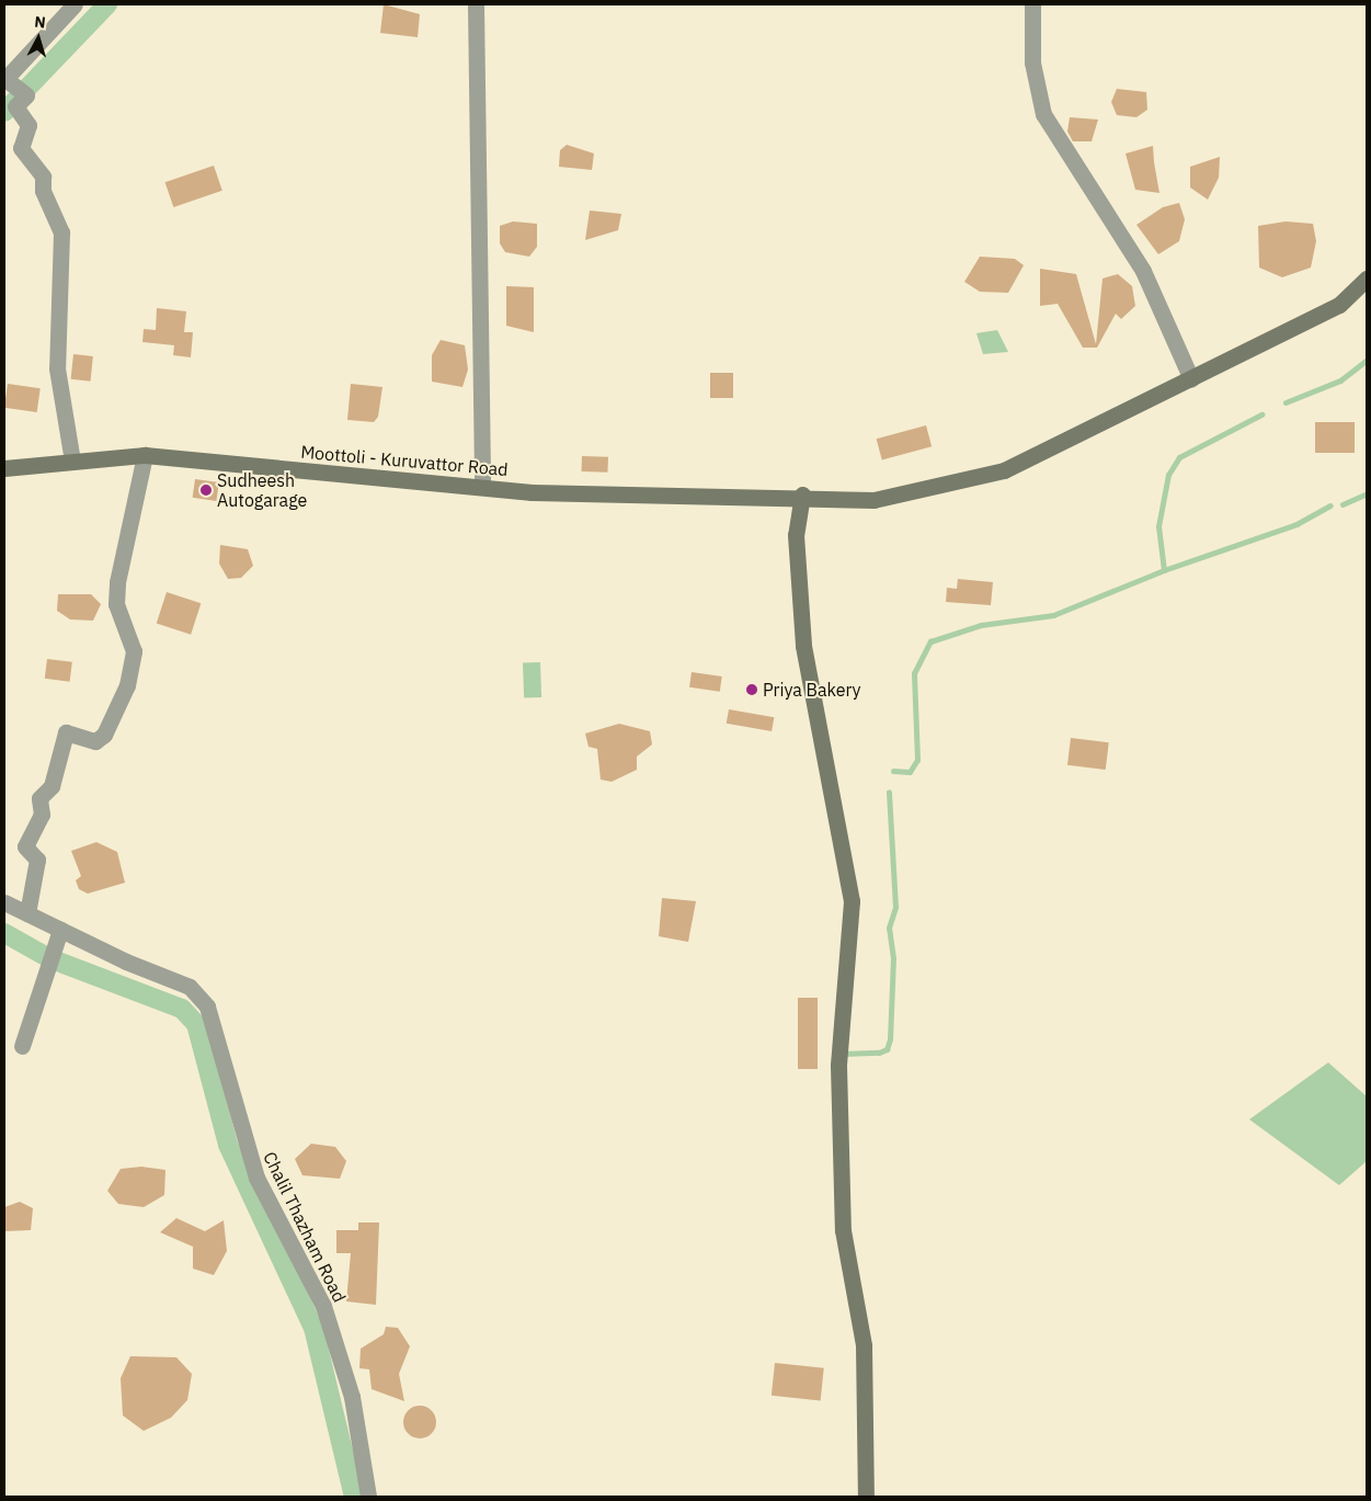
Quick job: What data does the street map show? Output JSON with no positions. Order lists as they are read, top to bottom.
{
  "streets": {
    "main road": ["Moottoli - Kuruvattor Road"],
    "street": ["Chalil Thazham Road"]
  },
  "places": ["Sudheesh Autogarage", "Priya Bakery"],
  "north": "top"
}
